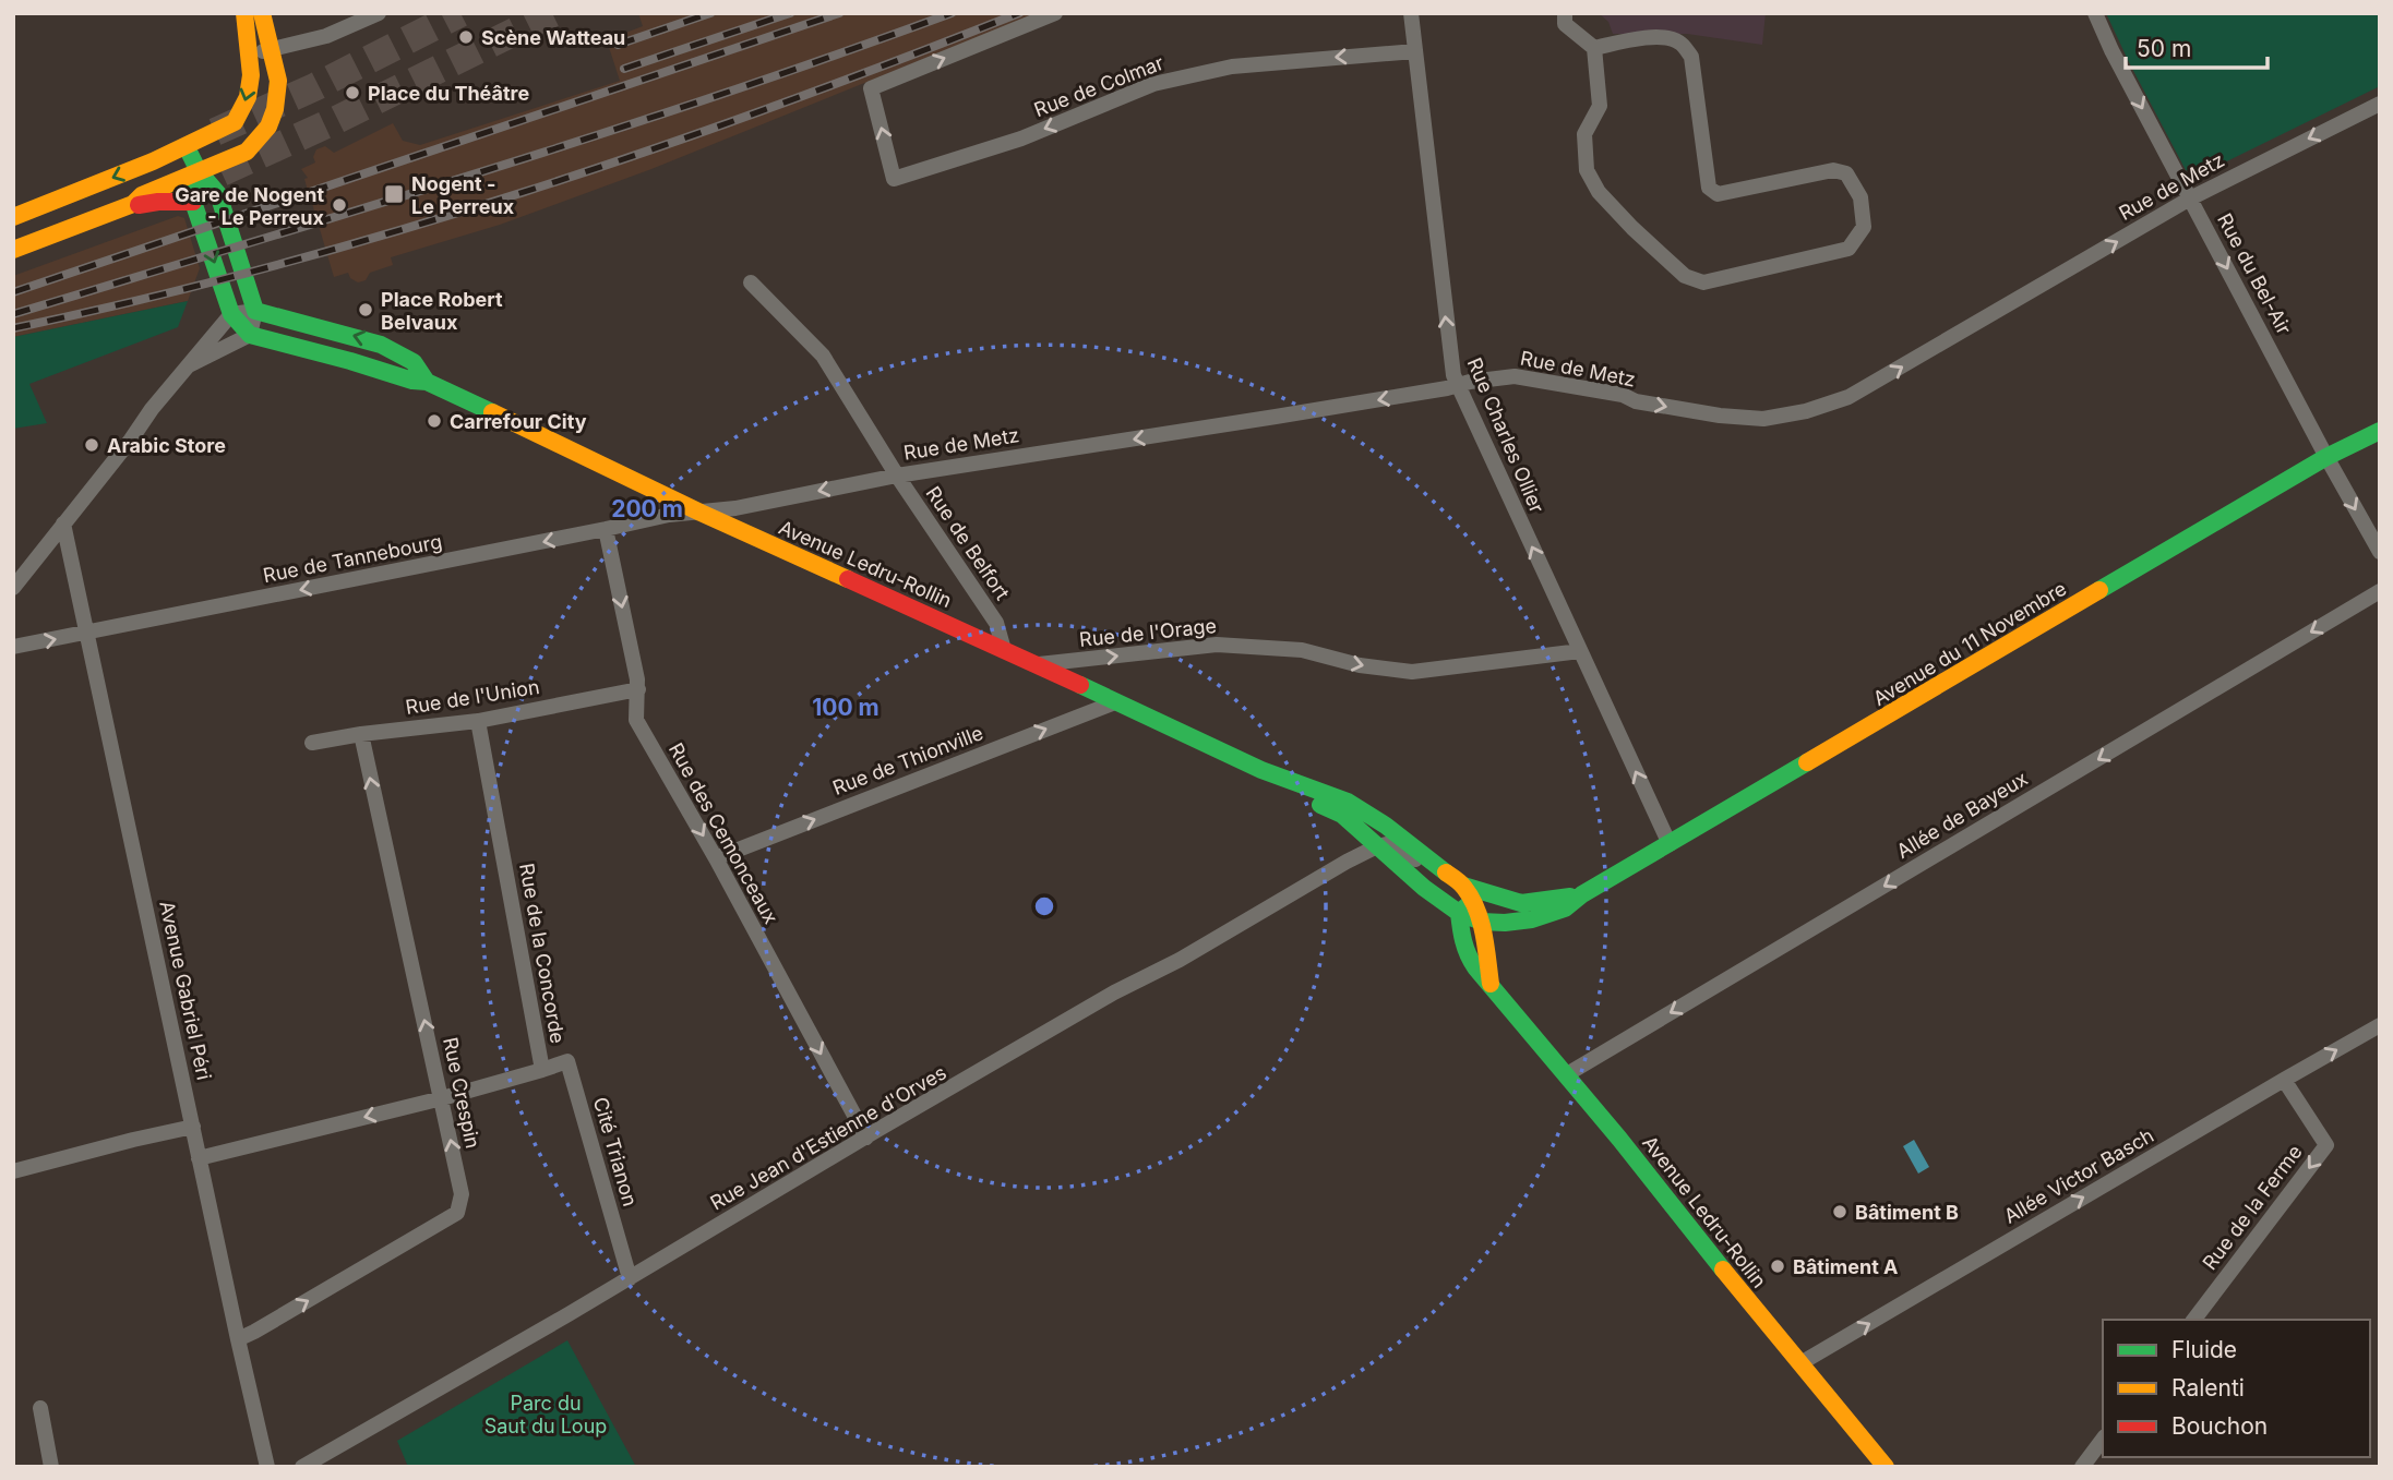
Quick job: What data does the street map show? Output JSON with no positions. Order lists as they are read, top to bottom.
{
  "streets": {
    "street": [
      "Rue de Colmar",
      "Rue de Metz",
      "Rue du Bel-Air",
      "Rue Charles Ollier",
      "Rue de Belfort",
      "Rue de Tannebourg",
      "Avenue Ledru-Rollin",
      "Rue de l'Orage",
      "Avenue du 11 Novembre",
      "Rue de l'Union",
      "Rue de Thionville",
      "Allée de Bayeux",
      "Rue des Cemonceaux",
      "Rue de la Concorde",
      "Avenue Gabriel Péri",
      "Rue Crespin",
      "Rue Jean d'Estienne d'Orves",
      "Cité Trianon",
      "Allée Victor Basch",
      "Rue de la Ferme"
    ]
  },
  "crossings": [
    ["Rue de Colmar", "Rue Charles Ollier"],
    ["Rue de Metz", "Rue du Bel-Air"],
    ["Rue de Metz", "Rue Charles Ollier"],
    ["Rue de Metz", "Rue de Belfort"],
    ["Rue de Metz", "Rue de Tannebourg"],
    ["Rue de Metz", "Avenue Ledru-Rollin"],
    ["Rue du Bel-Air", "Avenue du 11 Novembre"],
    ["Rue Charles Ollier", "Rue de l'Orage"],
    ["Rue Charles Ollier", "Avenue du 11 Novembre"],
    ["Rue de Belfort", "Avenue Ledru-Rollin"],
    ["Rue de Tannebourg", "Avenue Ledru-Rollin"],
    ["Rue de Tannebourg", "Rue des Cemonceaux"],
    ["Rue de Tannebourg", "Avenue Gabriel Péri"],
    ["Avenue Ledru-Rollin", "Rue de l'Orage"],
    ["Avenue Ledru-Rollin", "Avenue du 11 Novembre"],
    ["Avenue Ledru-Rollin", "Rue de Thionville"],
    ["Avenue Ledru-Rollin", "Allée de Bayeux"],
    ["Avenue Ledru-Rollin", "Rue Jean d'Estienne d'Orves"],
    ["Avenue Ledru-Rollin", "Allée Victor Basch"],
    ["Rue de l'Union", "Rue des Cemonceaux"],
    ["Rue de l'Union", "Rue de la Concorde"],
    ["Rue de l'Union", "Rue Crespin"],
    ["Rue de Thionville", "Rue des Cemonceaux"],
    ["Rue des Cemonceaux", "Rue Jean d'Estienne d'Orves"],
    ["Rue de la Concorde", "Avenue Gabriel Péri"],
    ["Rue de la Concorde", "Rue Crespin"],
    ["Rue de la Concorde", "Cité Trianon"],
    ["Avenue Gabriel Péri", "Rue Crespin"],
    ["Rue Jean d'Estienne d'Orves", "Cité Trianon"],
    ["Allée Victor Basch", "Rue de la Ferme"]
  ],
  "one_way": [
    "Rue du Bel-Air",
    "Rue Charles Ollier",
    "Rue de l'Orage",
    "Rue de Thionville",
    "Allée de Bayeux",
    "Rue des Cemonceaux",
    "Rue de la Concorde",
    "Rue Crespin",
    "Allée Victor Basch",
    "Rue de la Ferme"
  ],
  "parks": ["Parc du Saut du Loup"],
  "places": {
    "other": [
      "Scène Watteau",
      "Place du Théâtre",
      "Gare de Nogent - Le Perreux",
      "Place Robert Belvaux",
      "Carrefour City",
      "Arabic Store",
      "Bâtiment B",
      "Bâtiment A"
    ],
    "transit": ["Nogent - Le Perreux"]
  },
  "legend": ["Fluide", "Ralenti", "Bouchon"],
  "scale_bar": "50 m",
  "rings": ["200 m", "100 m"]
}
